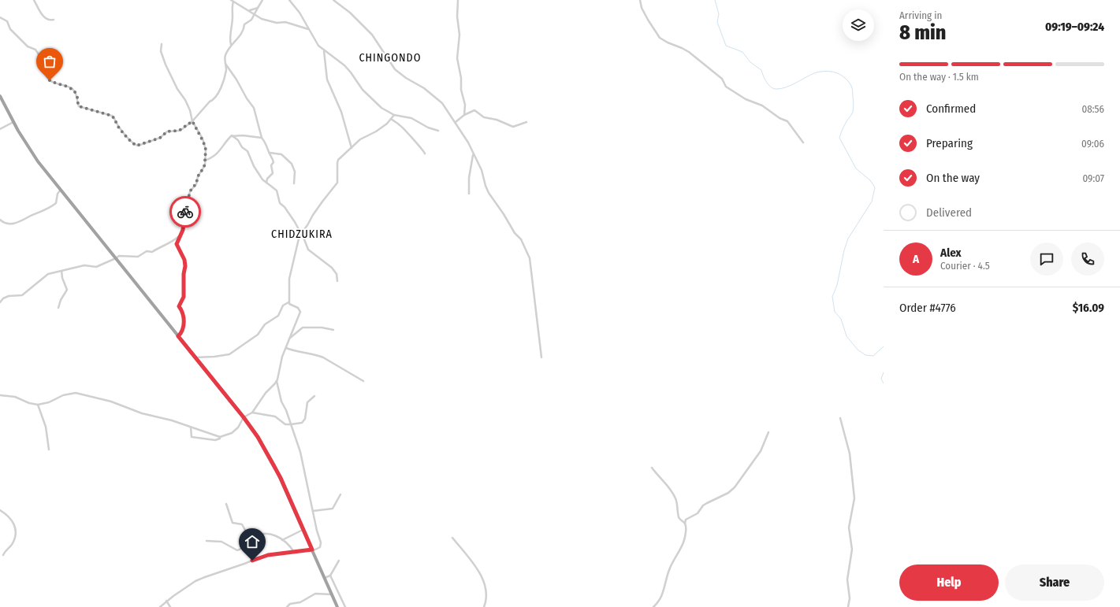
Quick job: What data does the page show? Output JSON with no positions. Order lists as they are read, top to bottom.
{
  "districts": ["CHINGONDO", "CHIDZUKIRA"],
  "page": {
    "heading": ["8 min", "Arriving in", "09:19–09:24"],
    "panel": [
      "Alex",
      "Courier · 4.5",
      "Order #4776",
      "$16.09"
    ],
    "bar": "On the way · 1.5 km",
    "list": [
      ["Confirmed", "08:56"],
      ["Preparing", "09:06"],
      ["On the way", "09:07"],
      "Delivered"
    ],
    "round": "A",
    "buttons": ["Help", "Share"]
  }
}
